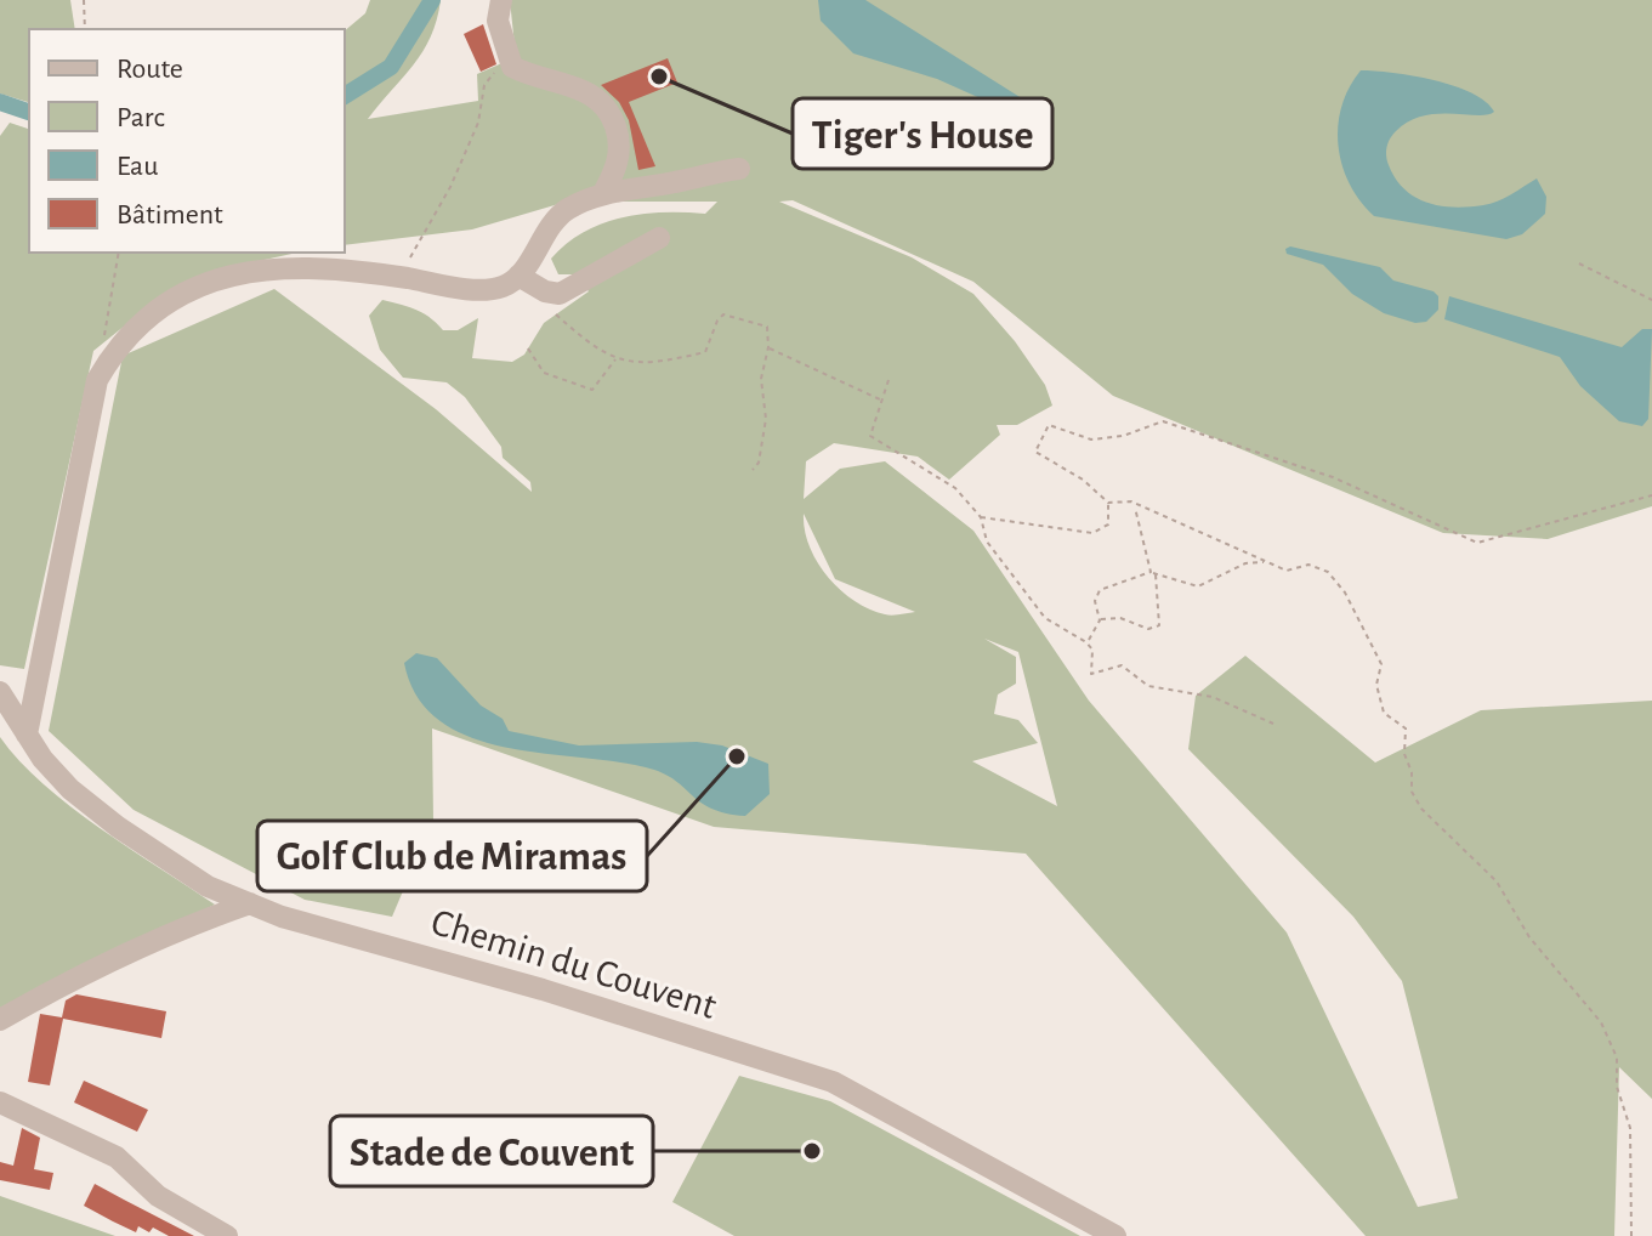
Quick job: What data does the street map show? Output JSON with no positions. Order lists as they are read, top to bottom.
{
  "streets": {
    "street": ["Chemin du Couvent"]
  },
  "places": ["Tiger's House", "Golf Club de Miramas", "Stade de Couvent"],
  "legend": [
    "Route",
    "Parc",
    "Eau",
    "Bâtiment"
  ]
}
